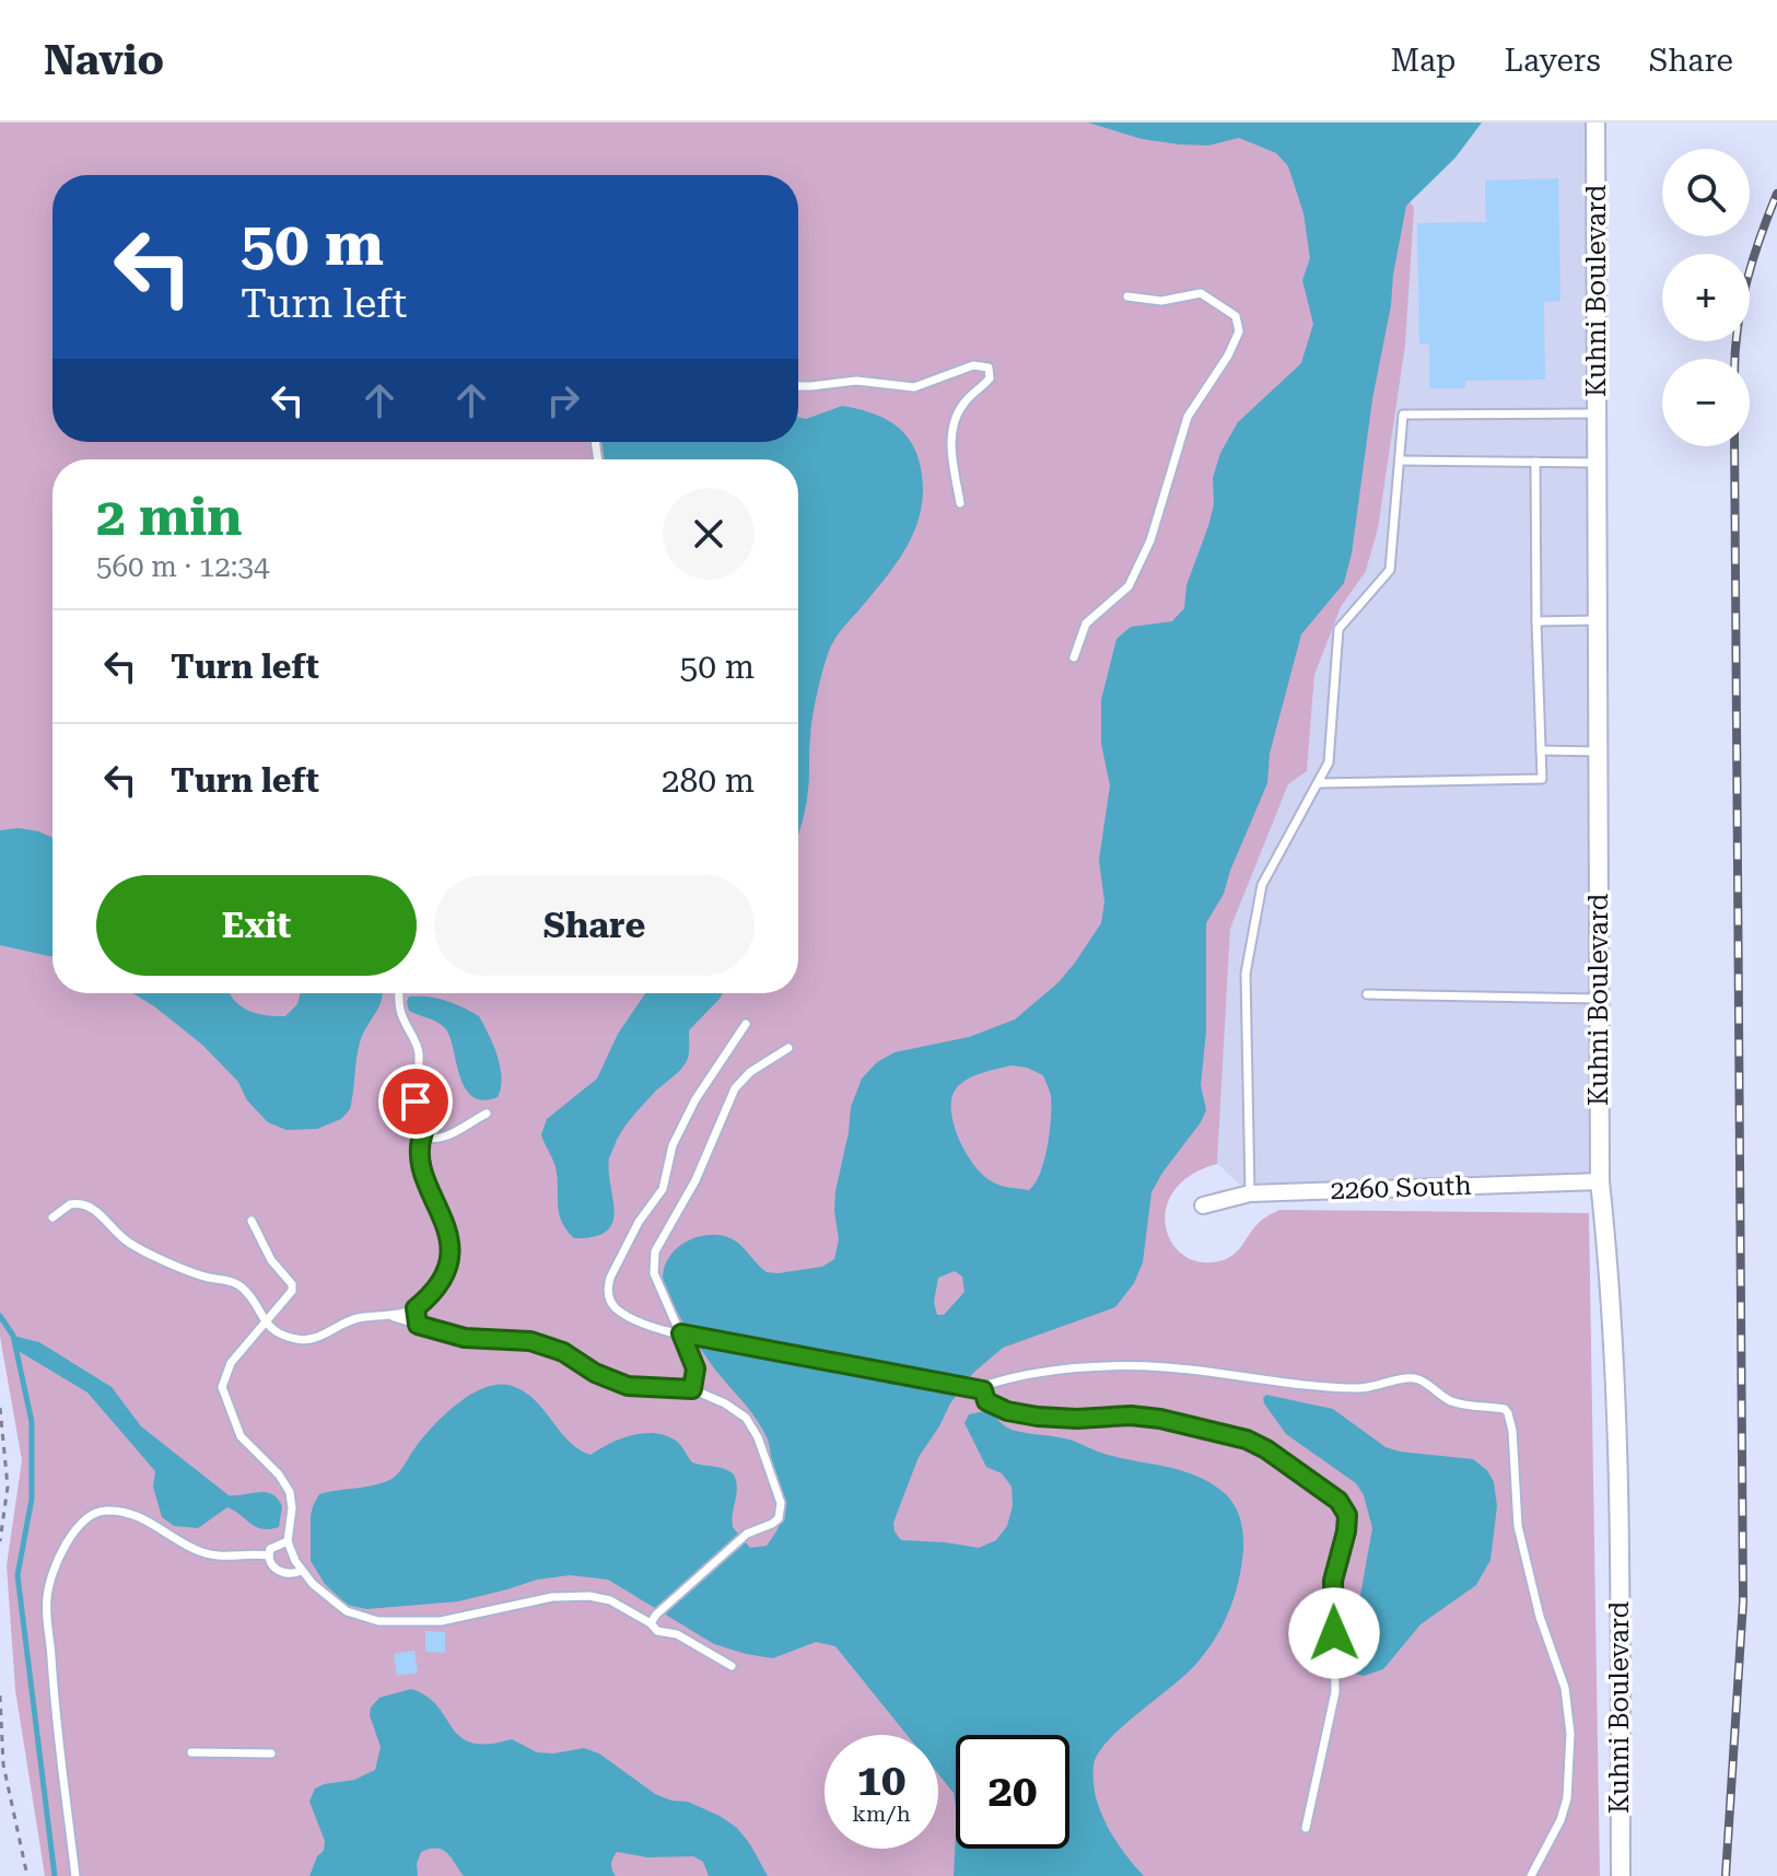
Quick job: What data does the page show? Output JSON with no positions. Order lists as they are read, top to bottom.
{
  "streets": {
    "street": ["Kuhni Boulevard", "2260 South"]
  },
  "crossings": [
    ["Kuhni Boulevard", "2260 South"]
  ],
  "page": {
    "header": "Navio",
    "nav": ["Map", "Layers", "Share"],
    "map_buttons": ["+", "−"],
    "turn": ["50 m", "Turn left"],
    "heading": ["2 min", "560 m · 12:34"],
    "list": [
      {
        "name": "Turn left",
        "value": "50 m"
      },
      {
        "name": "Turn left",
        "value": "280 m"
      }
    ],
    "buttons": ["Exit", "Share"],
    "speed": "10 km/h",
    "limit": "20"
  }
}
